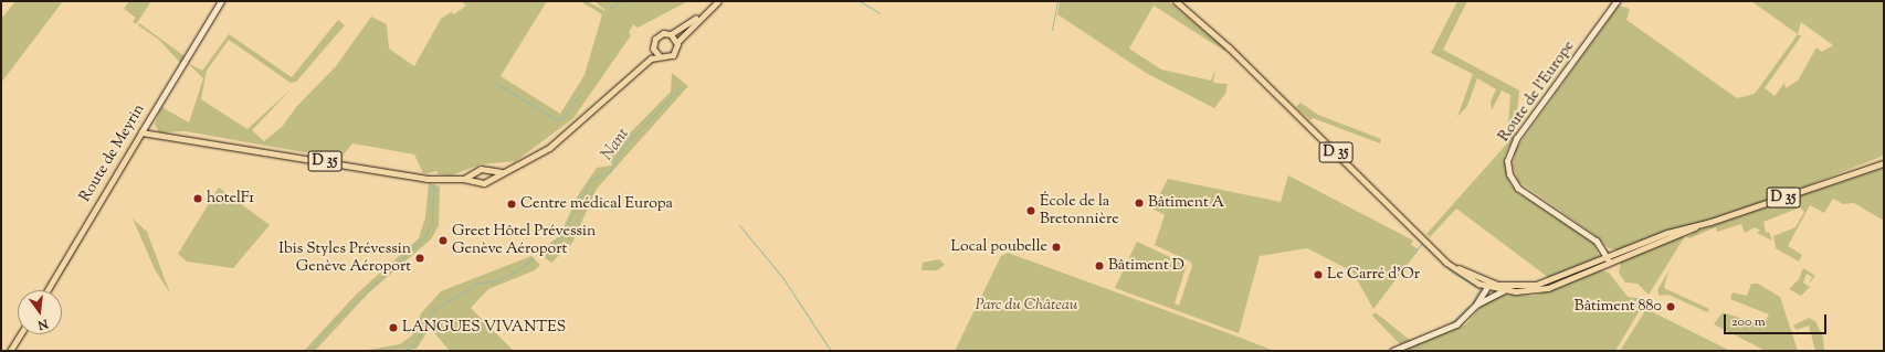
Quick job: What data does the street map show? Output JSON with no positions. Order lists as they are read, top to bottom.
{
  "streets": {
    "main road": ["D 35", "Route de Meyrin"],
    "street": ["Route de l'Europe"]
  },
  "crossings": [
    ["Route de l'Europe", "D 35"],
    ["D 35", "Route de Meyrin"]
  ],
  "water": ["Nant"],
  "parks": ["Parc du Château"],
  "places": [
    "hotelF1",
    "Bâtiment A",
    "Centre médical Europa",
    "École de la Bretonnière",
    "Greet Hôtel Prévessin Genève Aéroport",
    "Local poubelle",
    "Ibis Styles Prévessin Genève Aéroport",
    "Bâtiment D",
    "Le Carré d'Or",
    "Bâtiment 880",
    "LANGUES VIVANTES"
  ],
  "scale_bar": "200 m",
  "north": "bottom"
}
